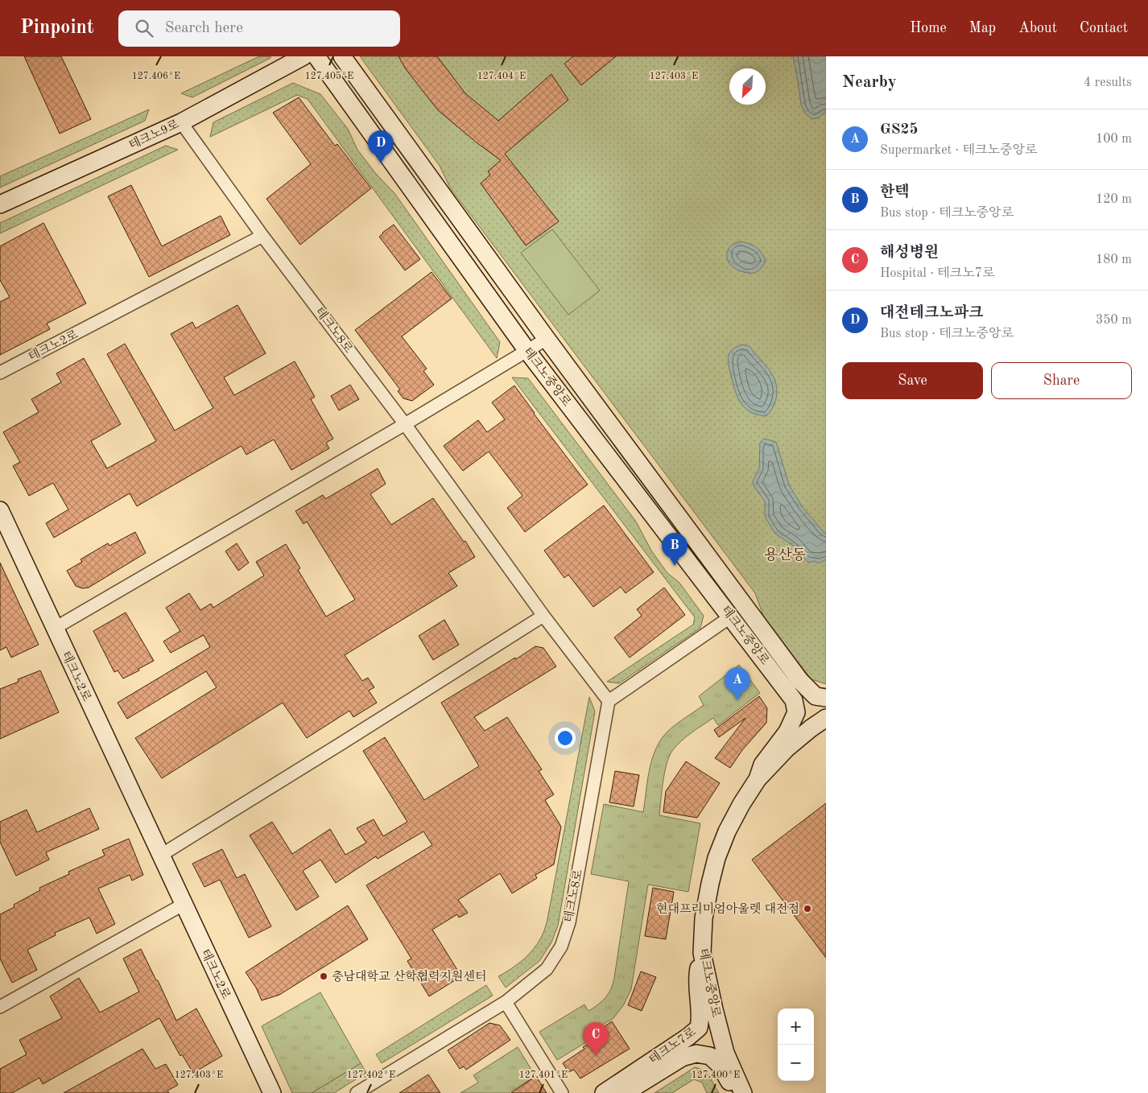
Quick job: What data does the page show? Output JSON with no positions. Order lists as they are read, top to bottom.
{
  "streets": {
    "main road": [
      "테크노9로",
      "테크노2로",
      "테크노중앙로",
      "테크노7로"
    ],
    "street": ["테크노8로"]
  },
  "crossings": [
    ["테크노9로", "테크노8로"],
    ["테크노8로", "테크노2로"],
    ["테크노중앙로", "테크노7로"]
  ],
  "districts": ["용산동"],
  "places": ["현대프리미엄아울렛 대전점", "충남대학교 산학협력지원센터"],
  "north": "bottom left",
  "page": {
    "header": "Pinpoint",
    "search": "Search here",
    "nav": [
      "Home",
      "Map",
      "About",
      "Contact"
    ],
    "heading": ["Nearby", "4 results"],
    "list": [
      {
        "mark": "A",
        "name": "GS25",
        "note": "Supermarket · 테크노중앙로",
        "value": "100 m"
      },
      {
        "mark": "B",
        "name": "한텍",
        "note": "Bus stop · 테크노중앙로",
        "value": "120 m"
      },
      {
        "mark": "C",
        "name": "해성병원",
        "note": "Hospital · 테크노7로",
        "value": "180 m"
      },
      {
        "mark": "D",
        "name": "대전테크노파크",
        "note": "Bus stop · 테크노중앙로",
        "value": "350 m"
      }
    ],
    "pins": [
      "D",
      "B",
      "A",
      "C"
    ],
    "buttons": ["Save", "Share"],
    "map_buttons": ["+", "−"]
  },
  "coordinates": [
    "127.406°E",
    "127.405°E",
    "127.404°E",
    "127.403°E",
    "127.401°E",
    "127.400°E",
    "127.402°E"
  ]
}
